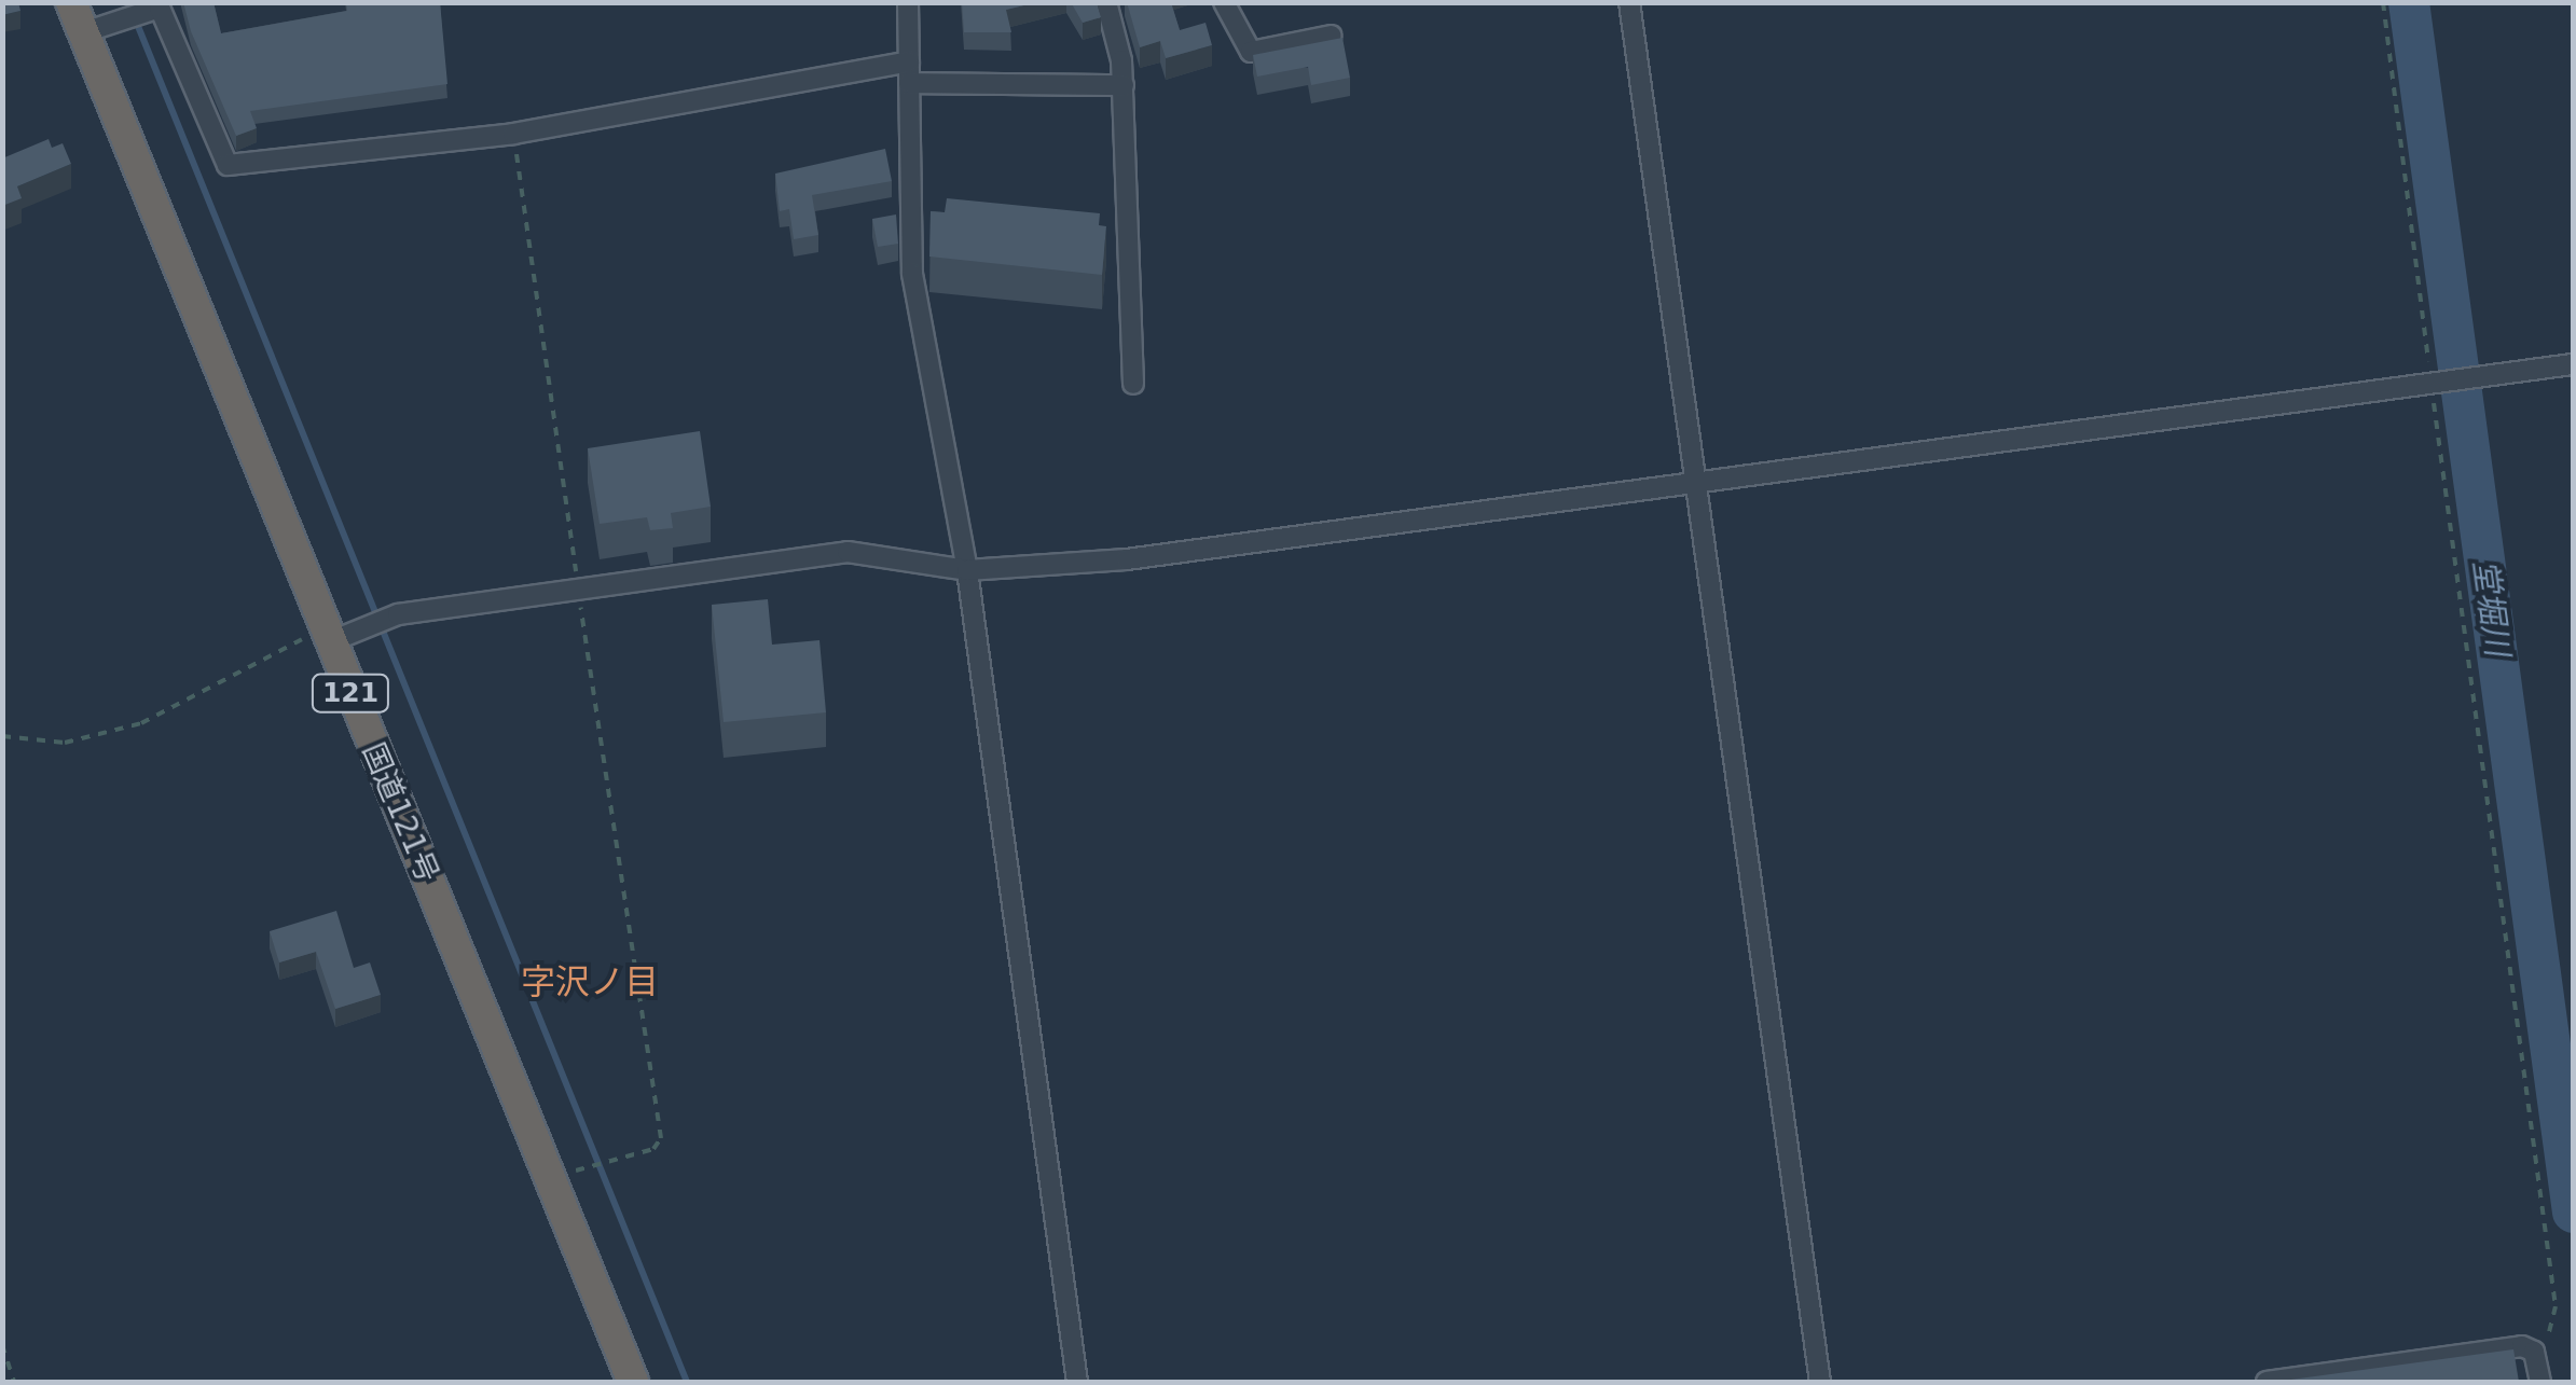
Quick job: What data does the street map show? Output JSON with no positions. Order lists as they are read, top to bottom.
{
  "streets": {
    "highway": ["121", "国道121号"]
  },
  "districts": ["字沢ノ目"],
  "water": ["堂堀川"]
}
